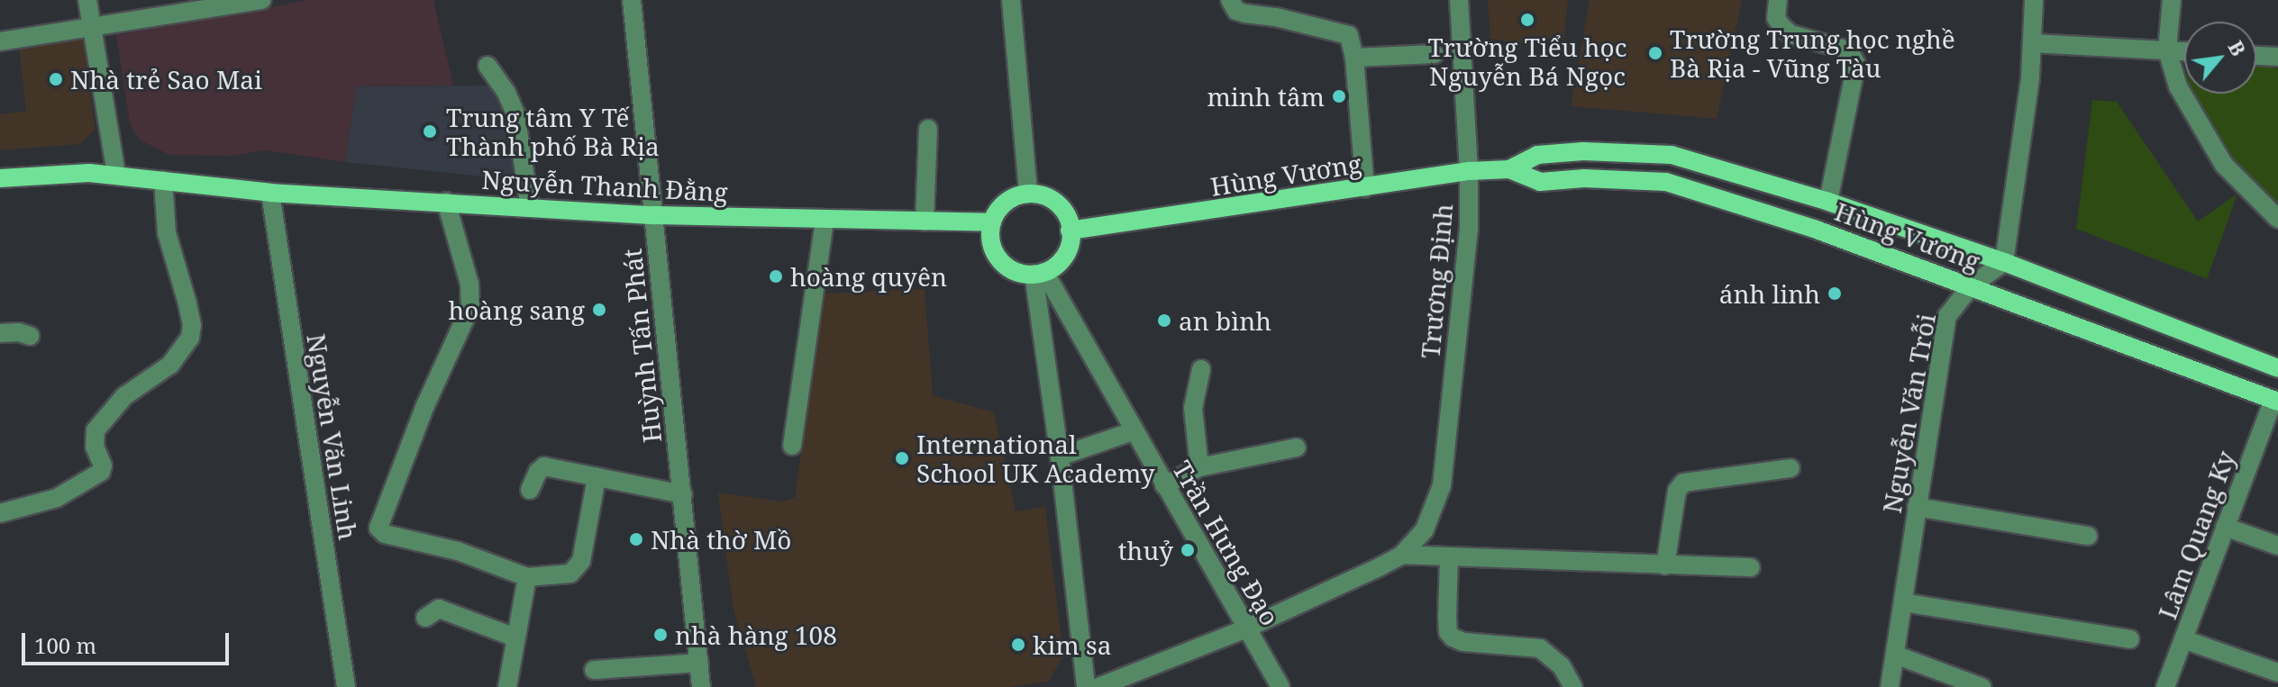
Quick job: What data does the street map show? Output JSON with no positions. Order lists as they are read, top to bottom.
{
  "streets": {
    "main road": ["Hùng Vương", "Nguyễn Thanh Đằng"],
    "street": [
      "Trương Định",
      "Huỳnh Tấn Phát",
      "Nguyễn Văn Trỗi",
      "Nguyễn Văn Linh",
      "Lâm Quang Ky",
      "Trần Hưng Đạo"
    ]
  },
  "crossings": [
    ["Hùng Vương", "Nguyễn Thanh Đằng"],
    ["Hùng Vương", "Trương Định"],
    ["Hùng Vương", "Nguyễn Văn Trỗi"],
    ["Hùng Vương", "Lâm Quang Ky"],
    ["Hùng Vương", "Trần Hưng Đạo"],
    ["Nguyễn Thanh Đằng", "Huỳnh Tấn Phát"],
    ["Nguyễn Thanh Đằng", "Nguyễn Văn Linh"],
    ["Nguyễn Thanh Đằng", "Trần Hưng Đạo"]
  ],
  "places": [
    "Trường Tiểu học Nguyễn Bá Ngọc",
    "Trường Trung học nghề Bà Rịa - Vũng Tàu",
    "Nhà trẻ Sao Mai",
    "minh tâm",
    "Trung tâm Y Tế Thành phố Bà Rịa",
    "hoàng quyên",
    "ánh linh",
    "hoàng sang",
    "an bình",
    "International School UK Academy",
    "Nhà thờ Mồ",
    "thuỷ",
    "nhà hàng 108",
    "kim sa"
  ],
  "scale_bar": "100 m",
  "north": "top right"
}
